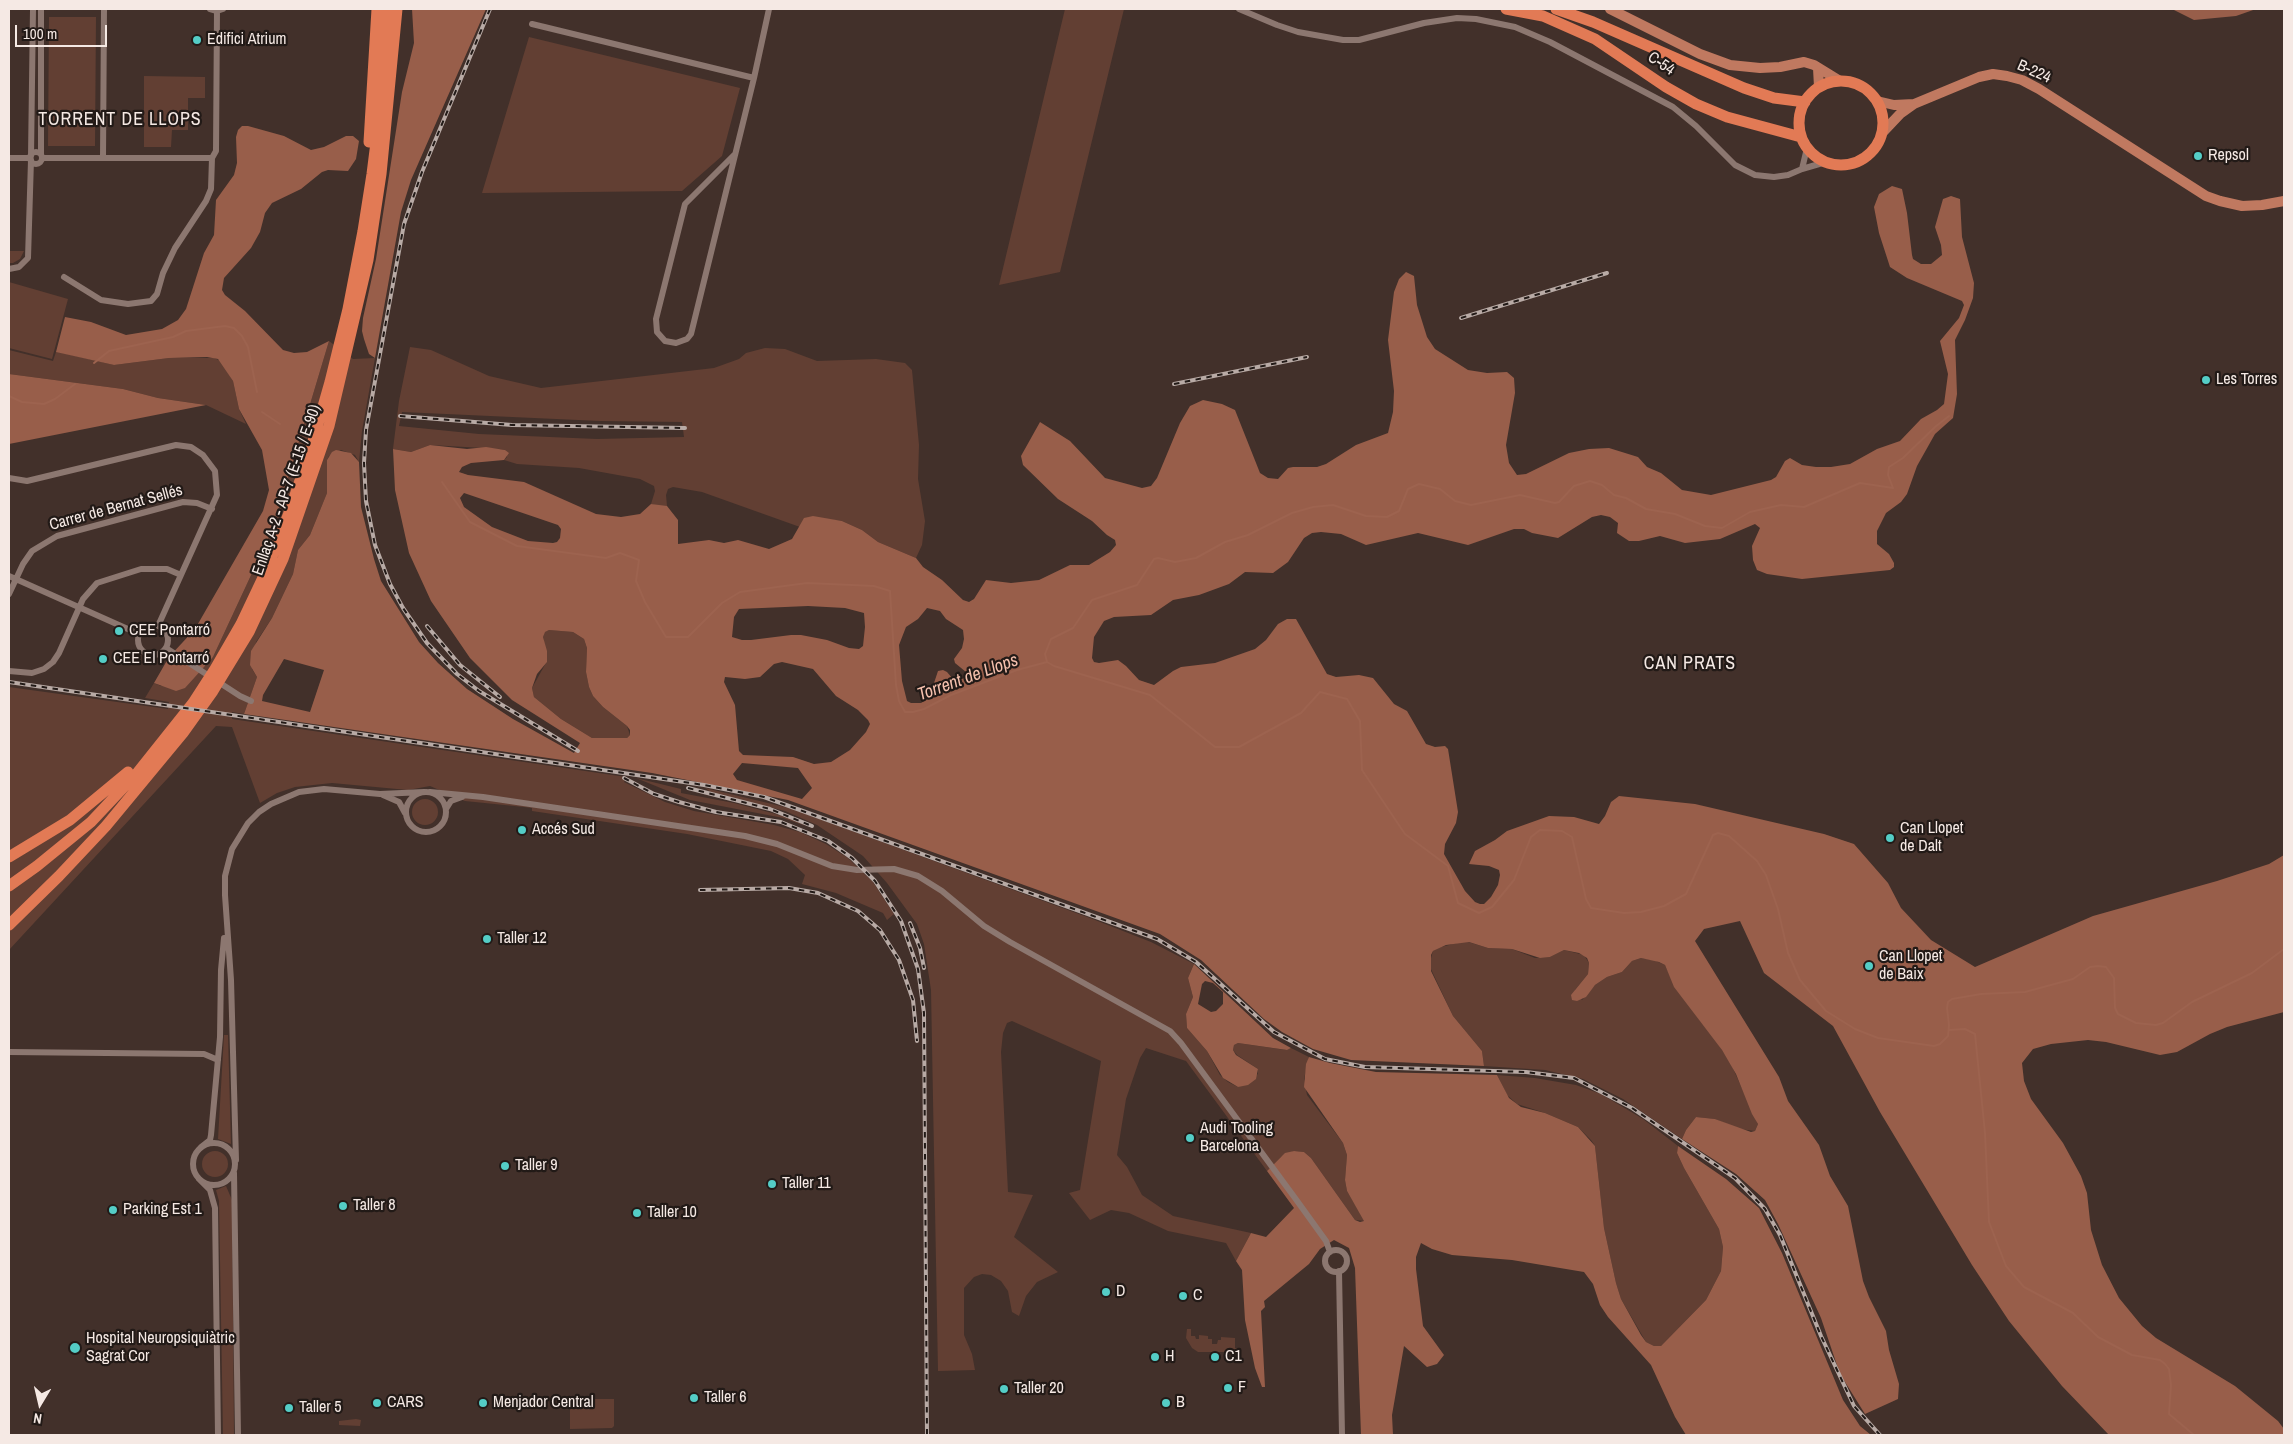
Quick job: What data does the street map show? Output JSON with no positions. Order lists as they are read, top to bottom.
{
  "streets": {
    "highway": ["C-54", "Enllaç A-2 - AP-7 (E-15 / E-90)"],
    "main road": ["B-224"],
    "street": ["Carrer de Bernat Sellés"]
  },
  "districts": ["TORRENT DE LLOPS", "CAN PRATS"],
  "water": ["Torrent de Llops"],
  "places": [
    "Edifici Atrium",
    "Repsol",
    "Les Torres",
    "CEE Pontarró",
    "CEE El Pontarró",
    "Accés Sud",
    "Can Llopet de Dalt",
    "Taller 12",
    "Can Llopet de Baix",
    "Audi Tooling Barcelona",
    "Taller 9",
    "Taller 11",
    "Taller 8",
    "Parking Est 1",
    "Taller 10",
    "D",
    "C",
    "Hospital Neuropsiquiàtric Sagrat Cor",
    "H",
    "C1",
    "F",
    "Taller 20",
    "Taller 6",
    "CARS",
    "Menjador Central",
    "B",
    "Taller 5"
  ],
  "scale_bar": "100 m",
  "north": "bottom"
}
